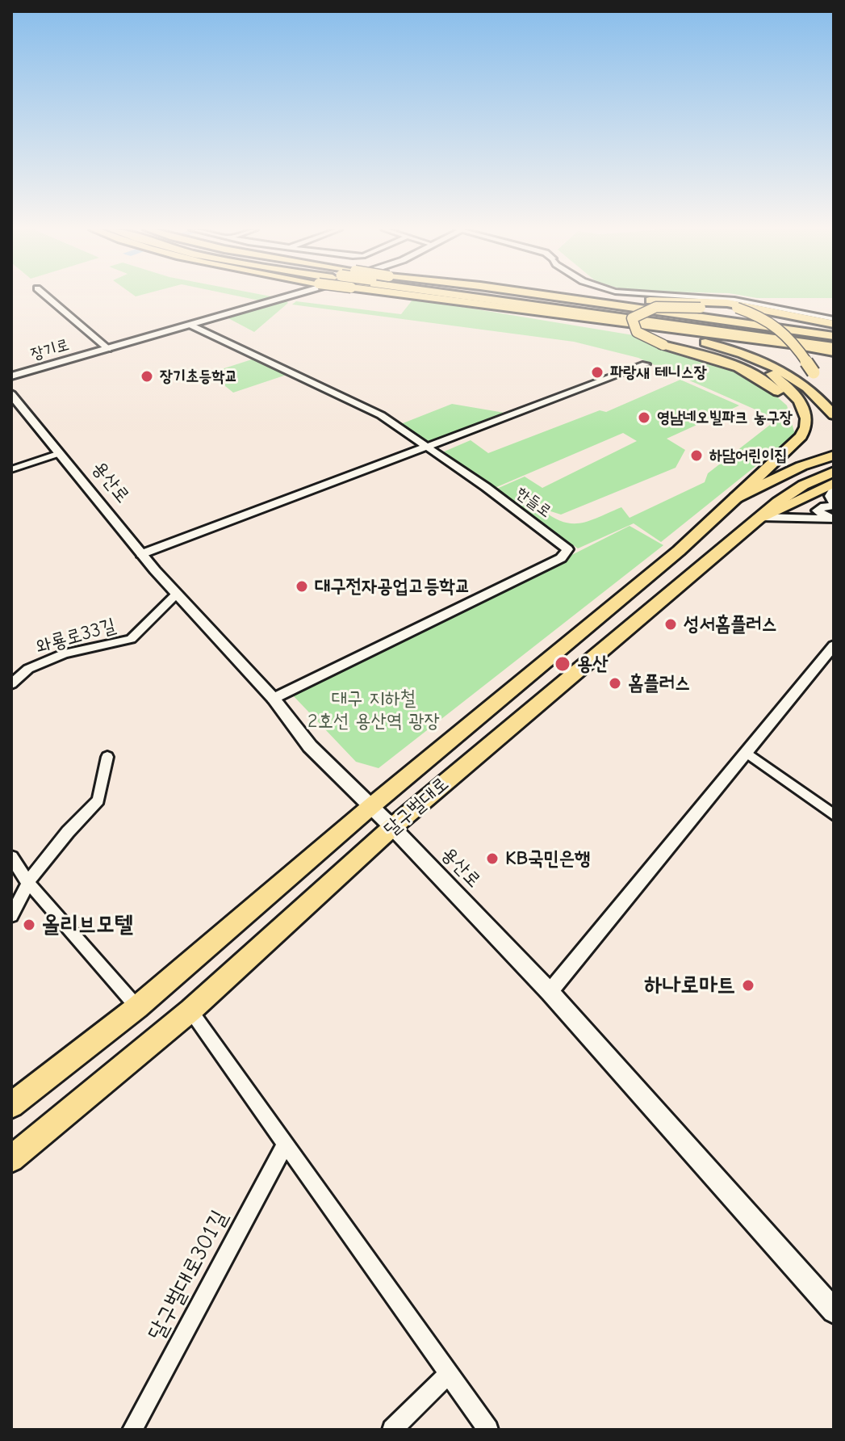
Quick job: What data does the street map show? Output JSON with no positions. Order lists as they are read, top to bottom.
{
  "streets": {
    "main road": ["장기로", "용산로", "달구벌대로"],
    "street": ["한들로", "와룡로33길", "달구벌대로301길"]
  },
  "crossings": [
    ["장기로", "한들로"],
    ["용산로", "한들로"],
    ["용산로", "와룡로33길"],
    ["용산로", "달구벌대로"]
  ],
  "parks": ["대구 지하철 2호선 용산역 광장"],
  "places": [
    "파랑새 테니스장",
    "장기초등학교",
    "영남네오빌파크 농구장",
    "하담어린이집",
    "대구전자공업고등학교",
    "성서홈플러스",
    "용산",
    "홈플러스",
    "KB국민은행",
    "올리브모텔",
    "하나로마트"
  ]
}
